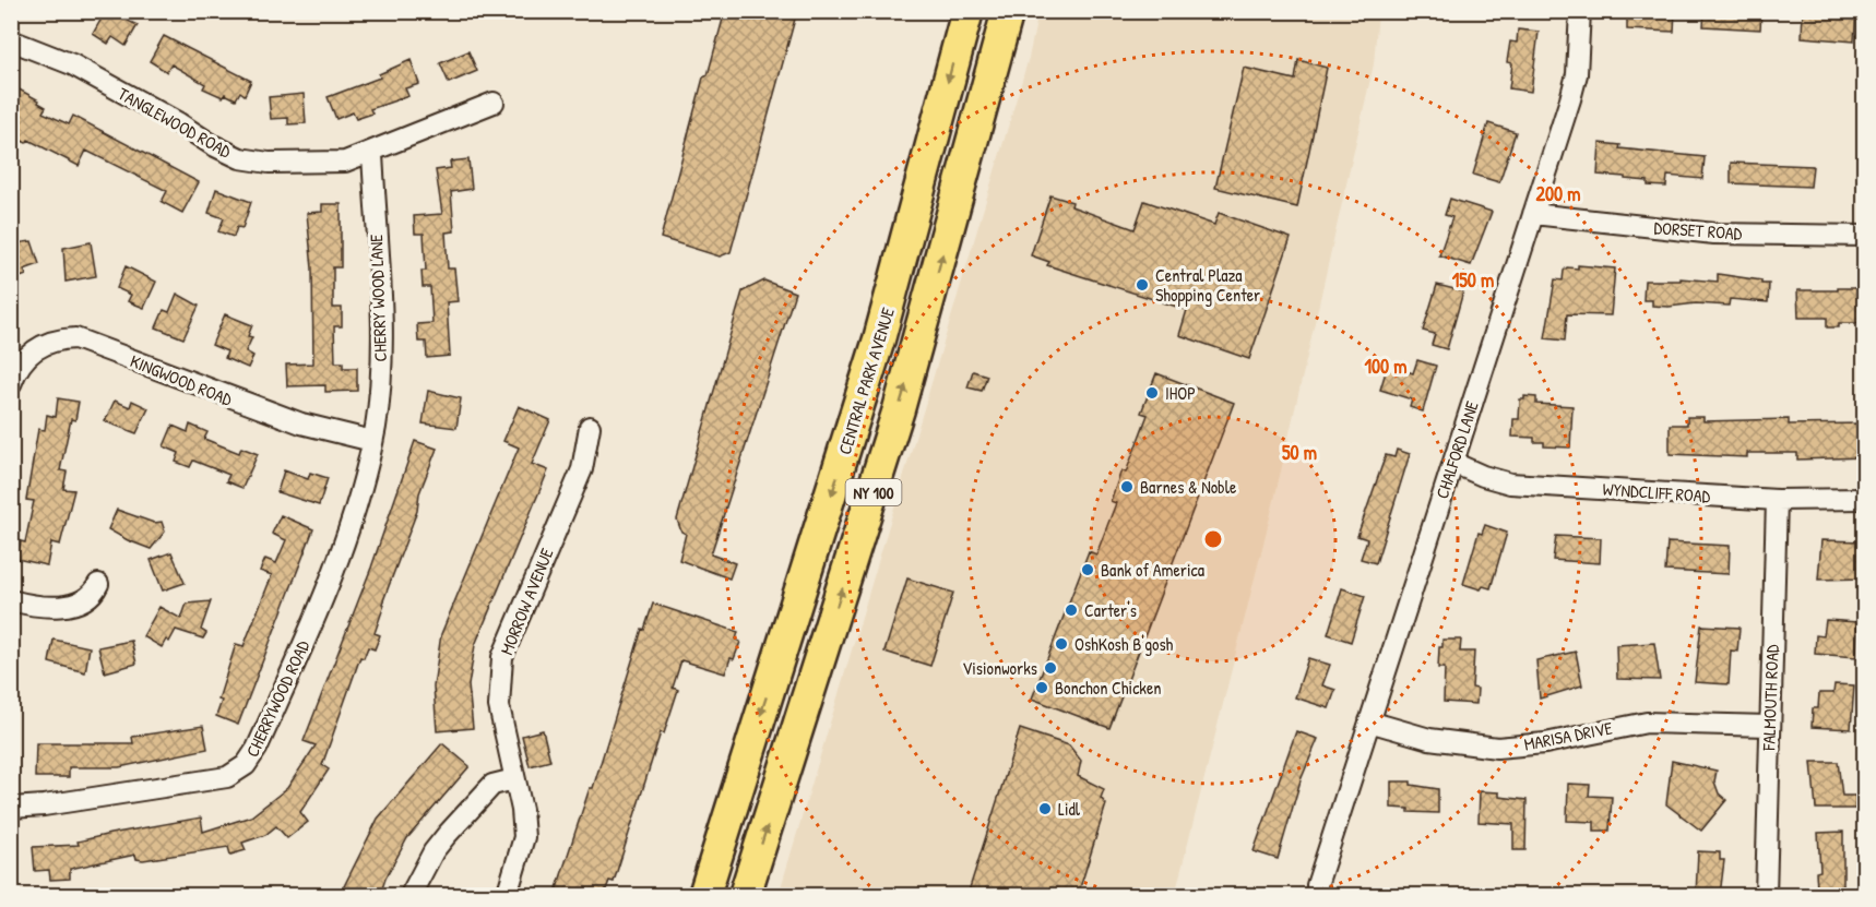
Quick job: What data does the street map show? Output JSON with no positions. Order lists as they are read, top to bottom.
{
  "streets": {
    "main road": ["CENTRAL PARK AVENUE", "NY 100"],
    "street": [
      "TANGLEWOOD ROAD",
      "DORSET ROAD",
      "CHERRY WOOD LANE",
      "KINGWOOD ROAD",
      "CHALFORD LANE",
      "WYNDCLIFF ROAD",
      "MORROW AVENUE",
      "FALMOUTH ROAD",
      "CHERRYWOOD ROAD",
      "MARISA DRIVE"
    ]
  },
  "crossings": [
    ["TANGLEWOOD ROAD", "CHERRY WOOD LANE"],
    ["DORSET ROAD", "CHALFORD LANE"],
    ["CHERRY WOOD LANE", "KINGWOOD ROAD"],
    ["CHERRY WOOD LANE", "CHERRYWOOD ROAD"],
    ["KINGWOOD ROAD", "CHERRYWOOD ROAD"],
    ["CHALFORD LANE", "WYNDCLIFF ROAD"],
    ["CHALFORD LANE", "MARISA DRIVE"],
    ["WYNDCLIFF ROAD", "FALMOUTH ROAD"],
    ["FALMOUTH ROAD", "MARISA DRIVE"]
  ],
  "places": [
    "Central Plaza Shopping Center",
    "IHOP",
    "Barnes & Noble",
    "Bank of America",
    "Carter's",
    "OshKosh B'gosh",
    "Visionworks",
    "Bonchon Chicken",
    "Lidl"
  ],
  "rings": [
    "200 m",
    "150 m",
    "100 m",
    "50 m"
  ]
}
